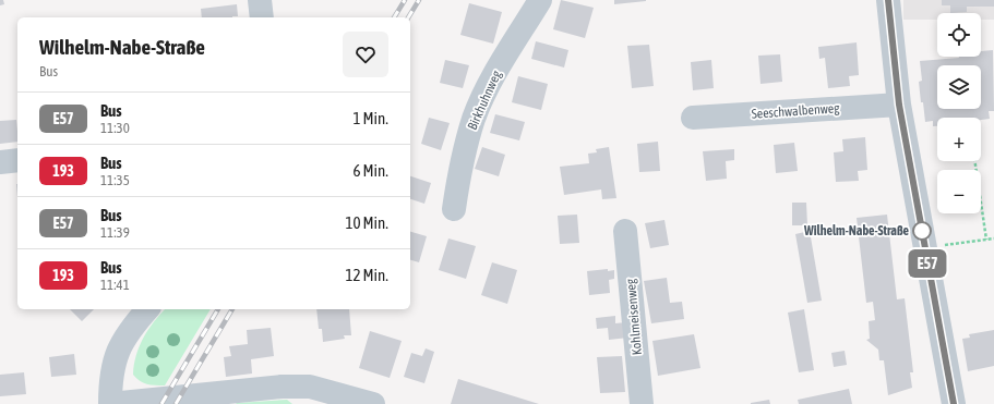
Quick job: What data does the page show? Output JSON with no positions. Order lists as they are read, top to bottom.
{
  "streets": {
    "street": ["Birkhuhnweg", "Seeschwalbenweg", "Kohlmeisenweg"]
  },
  "places": ["Wilhelm-Nabe-Straße"],
  "lines": ["bus line E57"],
  "page": {
    "on_map": "E57",
    "map_buttons": ["+", "−"],
    "heading": ["Wilhelm-Nabe-Straße", "Bus"],
    "list": [
      {
        "mark": "E57",
        "name": "Bus",
        "note": "11:30",
        "value": "1 Min."
      },
      {
        "mark": "193",
        "name": "Bus",
        "note": "11:35",
        "value": "6 Min."
      },
      {
        "mark": "E57",
        "name": "Bus",
        "note": "11:39",
        "value": "10 Min."
      },
      {
        "mark": "193",
        "name": "Bus",
        "note": "11:41",
        "value": "12 Min."
      }
    ]
  }
}
